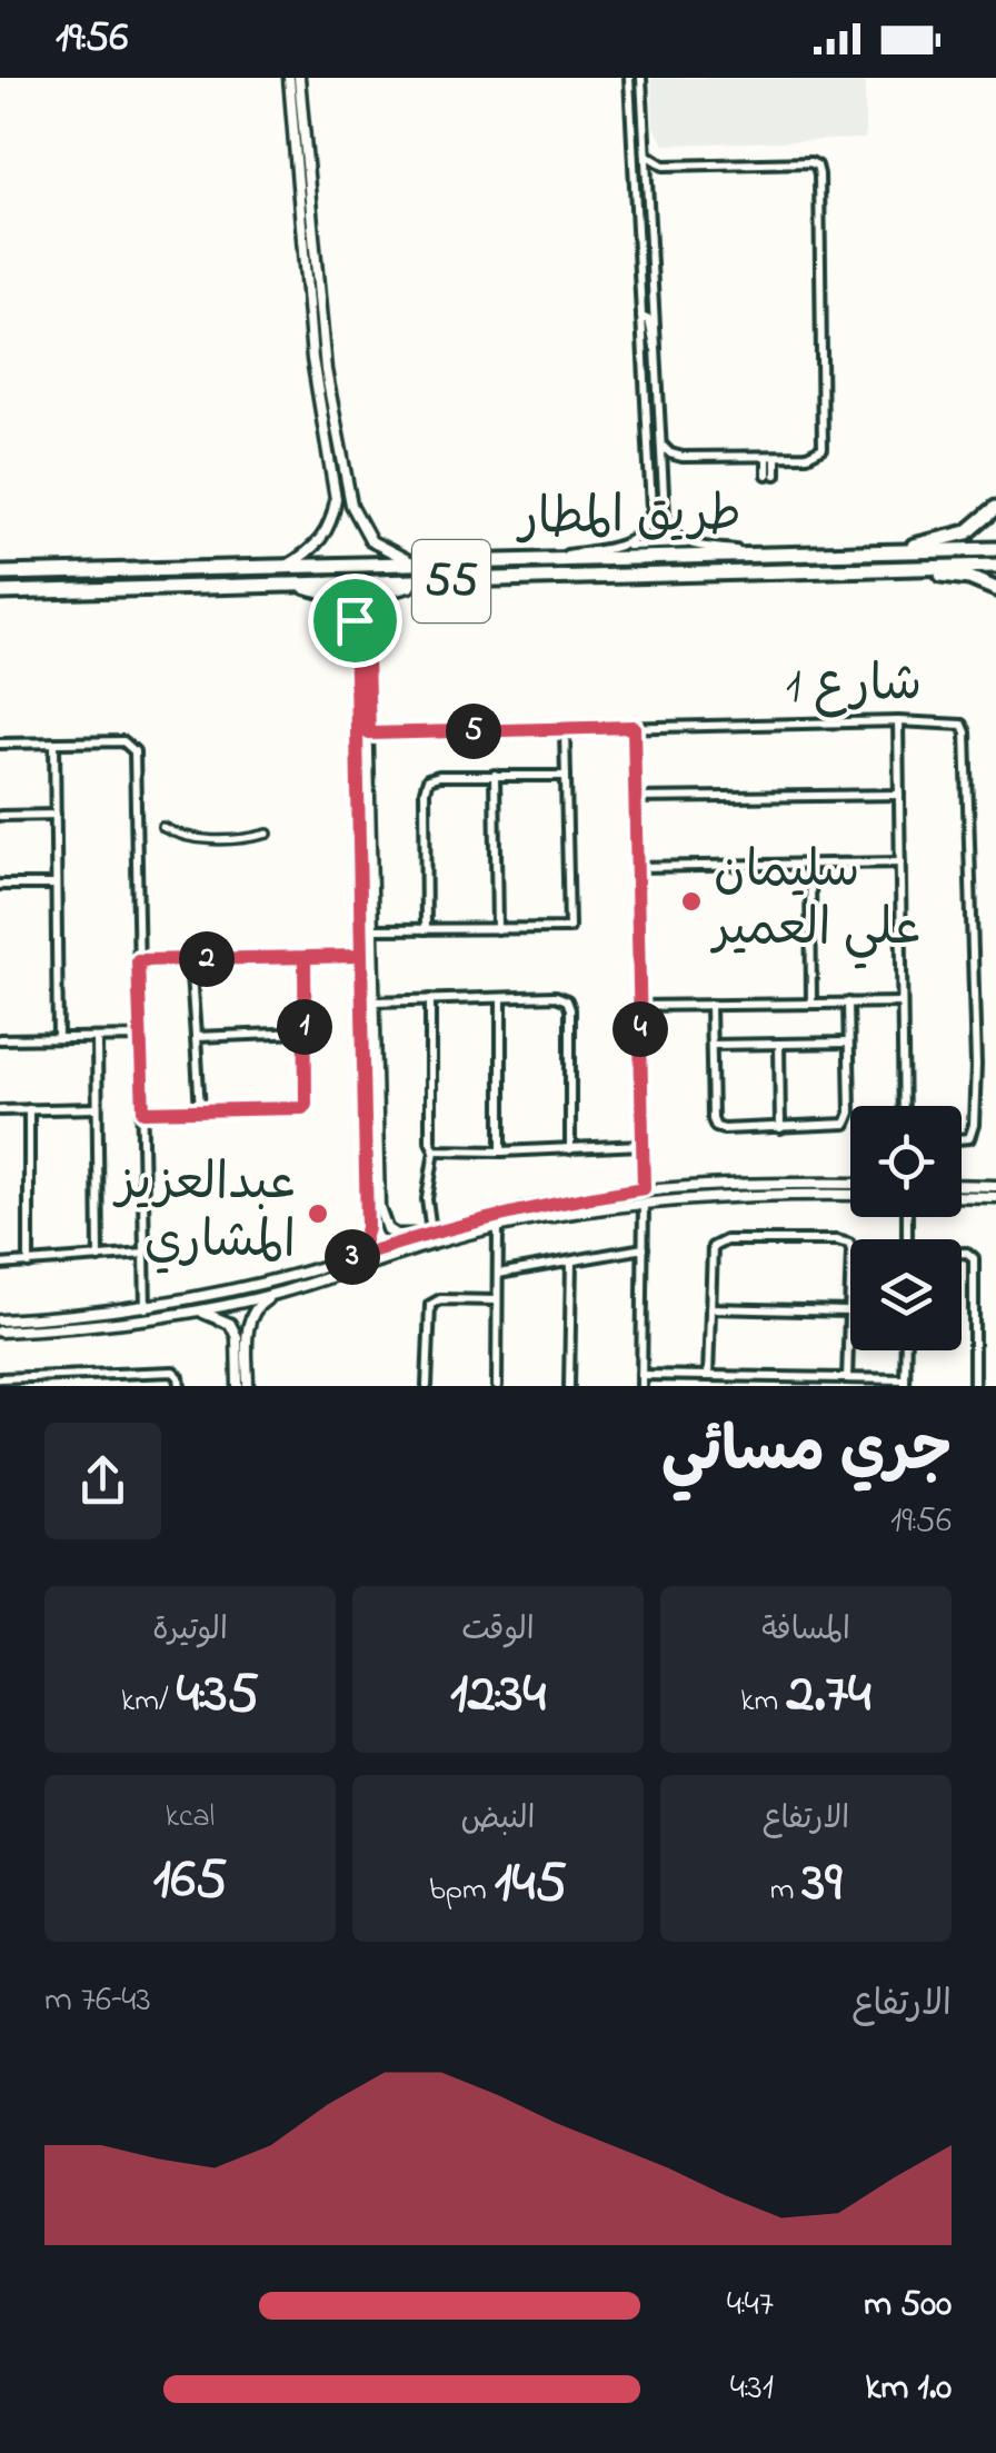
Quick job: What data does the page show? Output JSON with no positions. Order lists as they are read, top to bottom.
{
  "streets": {
    "highway": ["طريق المطار", "55"],
    "street": ["شارع 1"]
  },
  "places": ["سليمان علي العمير", "عبدالعزيز المشاري"],
  "page": {
    "status": "19:56",
    "pins": [
      "5",
      "2",
      "1",
      "4",
      "3"
    ],
    "heading": ["جري مسائي", "19:56"],
    "stats": [
      ["المسافة", "2.74 km"],
      ["الوقت", "12:34"],
      ["الوتيرة", "4:35 /km"],
      ["الارتفاع", "39 m"],
      ["النبض", "145 bpm"],
      ["kcal", "165"]
    ],
    "chart": ["الارتفاع", "43–76 m"],
    "list": [
      {
        "name": "500 m",
        "note": "4:47"
      },
      {
        "name": "1.0 km",
        "note": "4:31"
      }
    ]
  }
}
